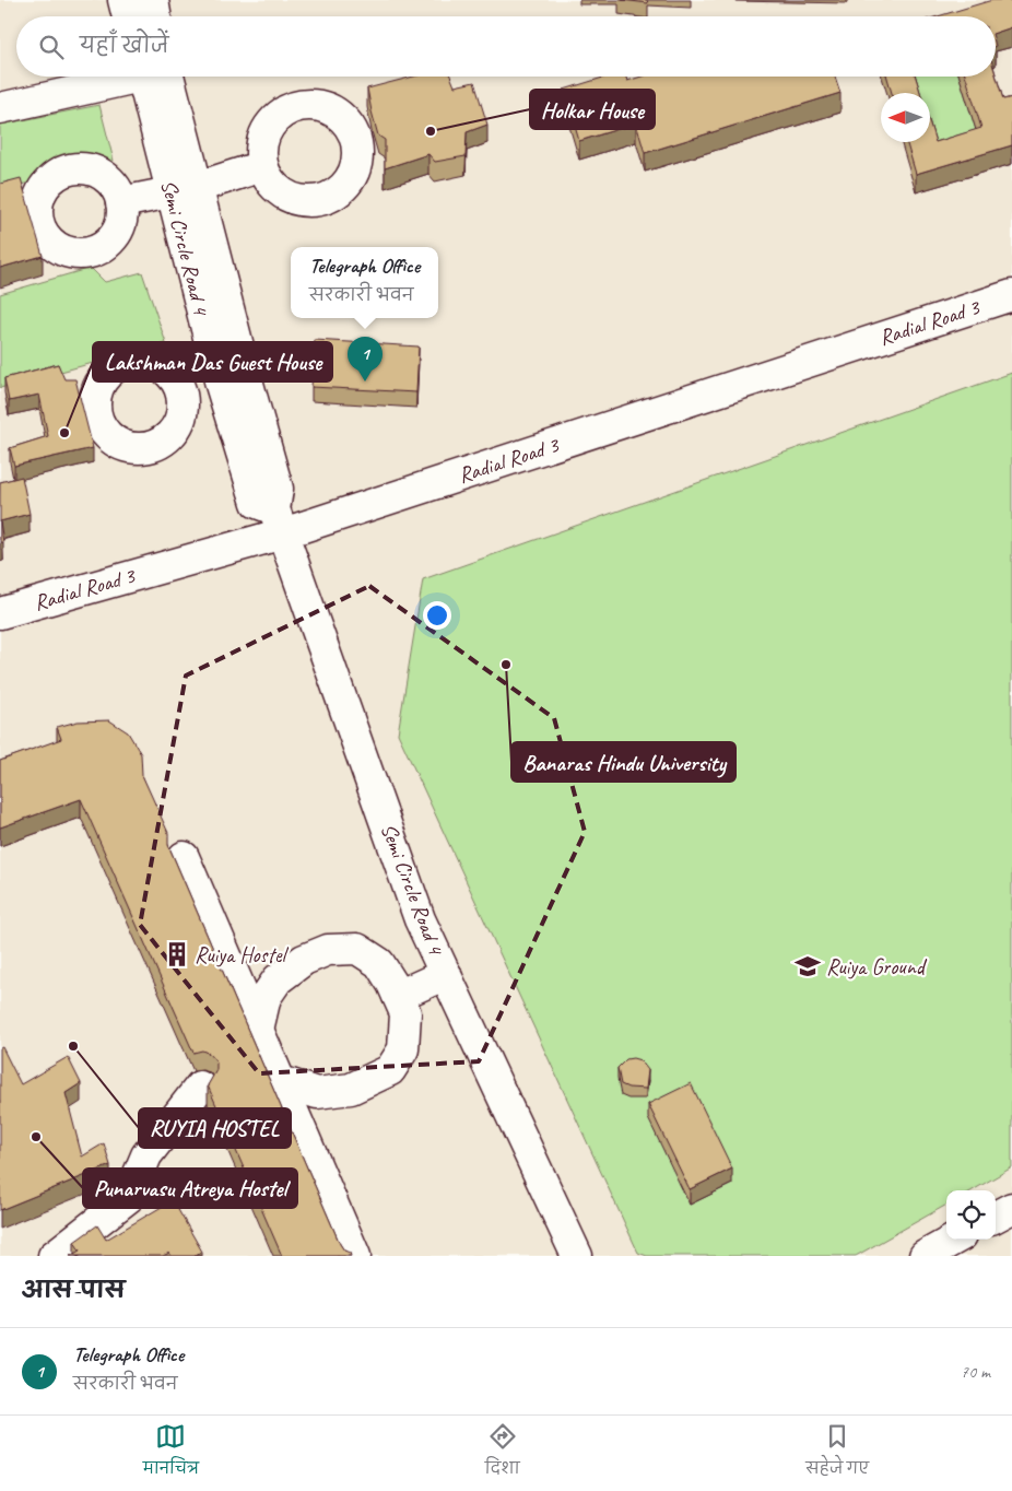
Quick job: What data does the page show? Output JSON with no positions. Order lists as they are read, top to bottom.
{
  "streets": {
    "lane": ["Semi Circle Road 4", "Radial Road 3"]
  },
  "crossings": [
    ["Semi Circle Road 4", "Radial Road 3"]
  ],
  "places": {
    "other": [
      "Holkar House",
      "Lakshman Das Guest House",
      "Banaras Hindu University",
      "RUYIA HOSTEL",
      "Punarvasu Atreya Hostel"
    ],
    "building": ["Ruiya Hostel"],
    "school or university": ["Ruiya Ground"]
  },
  "north": "left",
  "page": {
    "search": "यहाँ खोजें",
    "popup": ["Telegraph Office", "सरकारी भवन"],
    "pins": "1",
    "heading": "आस-पास",
    "list": [
      {
        "mark": "1",
        "name": "Telegraph Office",
        "note": "सरकारी भवन",
        "value": "70 m"
      }
    ],
    "nav": ["मानचित्र", "दिशा", "सहेजे गए"]
  }
}
